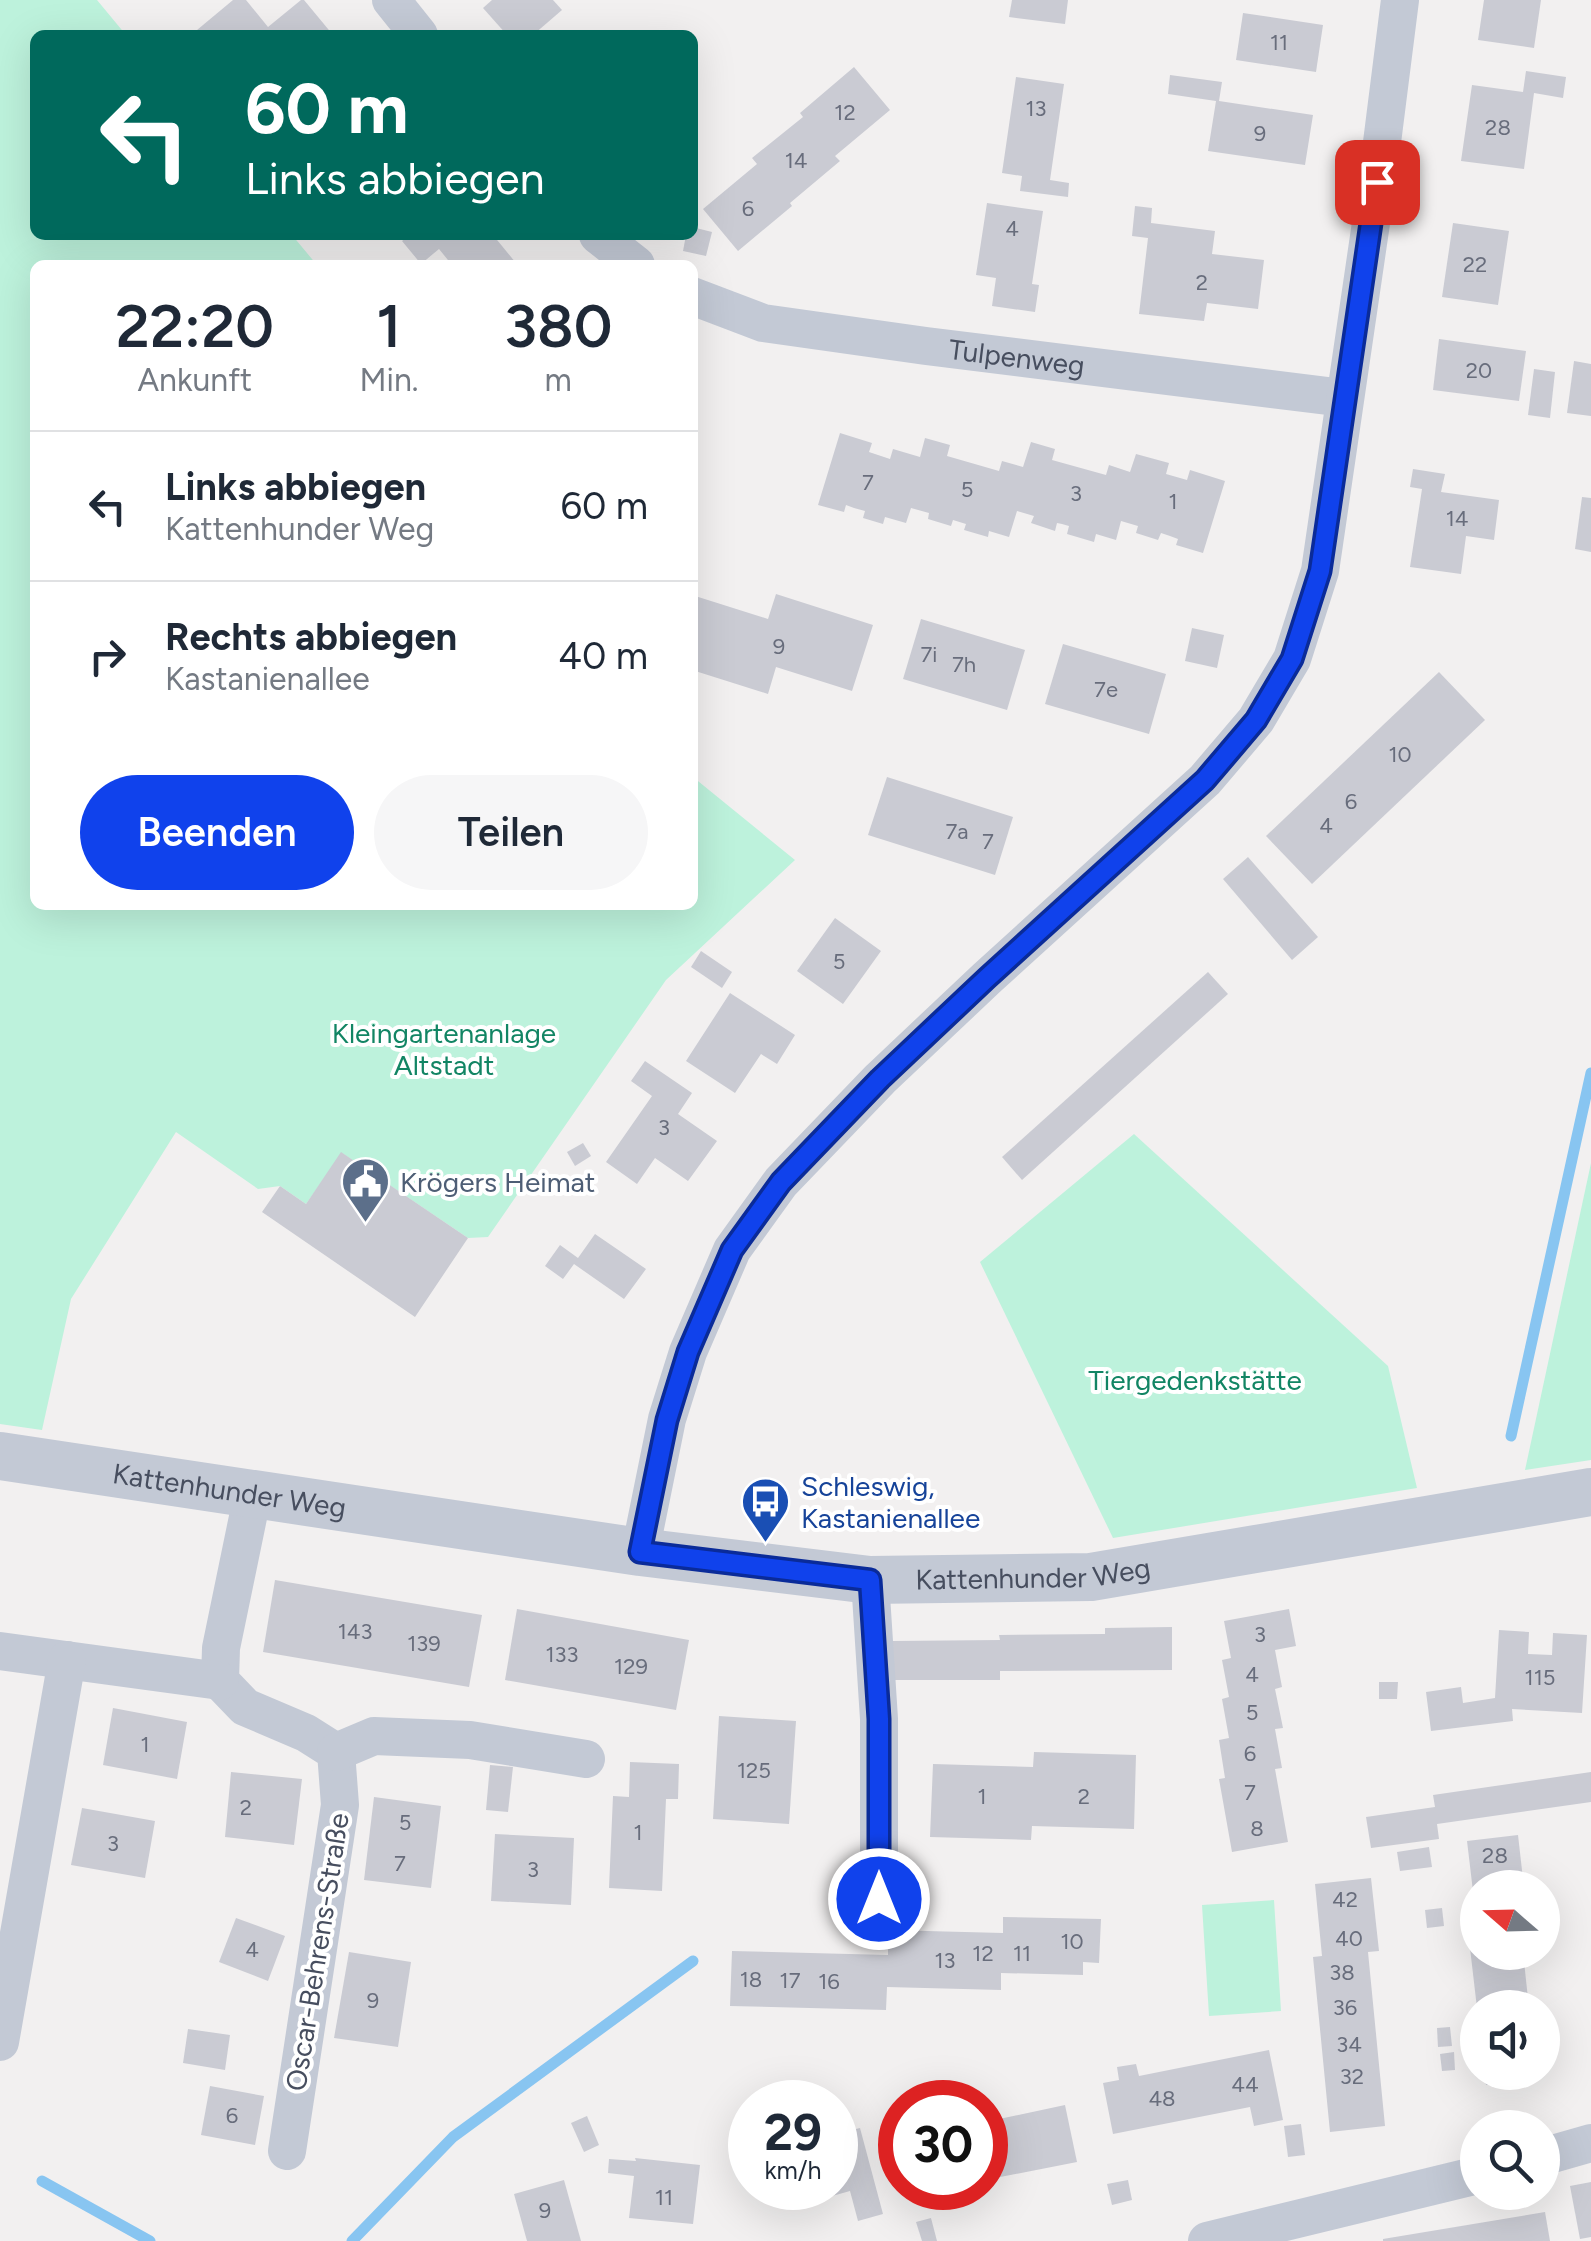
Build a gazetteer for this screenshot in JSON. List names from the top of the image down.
{
  "streets": {
    "street": ["Tulpenweg", "Kattenhunder Weg", "Oscar-Behrens-Straße"]
  },
  "parks": ["Kleingartenanlage Altstadt", "Tiergedenkstätte"],
  "places": {
    "public building": ["Krögers Heimat"],
    "bus stop": ["Schleswig, Kastanienallee"]
  },
  "house_numbers": [
    "11",
    "13",
    "12",
    "28",
    "9",
    "14",
    "6",
    "4",
    "22",
    "2",
    "20",
    "7",
    "5",
    "3",
    "1",
    "14",
    "9",
    "7i",
    "7h",
    "7e",
    "10",
    "6",
    "4",
    "7a",
    "7",
    "5",
    "3",
    "143",
    "3",
    "139",
    "133",
    "129",
    "4",
    "115",
    "5",
    "1",
    "6",
    "125",
    "7",
    "1",
    "2",
    "2",
    "5",
    "8",
    "1",
    "3",
    "28",
    "7",
    "3",
    "42",
    "40",
    "10",
    "4",
    "12",
    "11",
    "13",
    "38",
    "18",
    "17",
    "16",
    "9",
    "36",
    "34",
    "32",
    "44",
    "48",
    "6",
    "11",
    "9"
  ],
  "north": "left",
  "page": {
    "turn": ["60 m", "Links abbiegen"],
    "eta": [
      "22:20",
      "Ankunft",
      "1",
      "Min.",
      "380",
      "m"
    ],
    "list": [
      {
        "name": "Links abbiegen",
        "note": "Kattenhunder Weg",
        "value": "60 m"
      },
      {
        "name": "Rechts abbiegen",
        "note": "Kastanienallee",
        "value": "40 m"
      }
    ],
    "buttons": ["Beenden", "Teilen"],
    "speed": "29 km/h",
    "limit": "30"
  }
}
